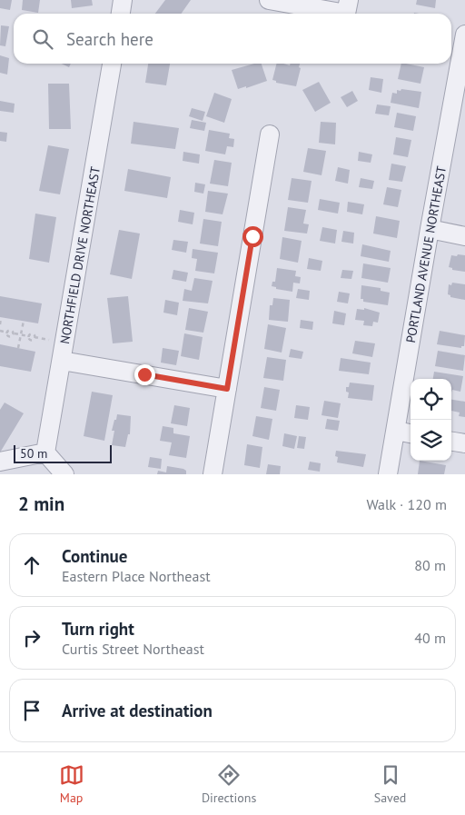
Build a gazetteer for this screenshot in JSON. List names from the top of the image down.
{
  "streets": {
    "street": ["PORTLAND AVENUE NORTHEAST", "NORTHFIELD DRIVE NORTHEAST"]
  },
  "scale_bar": "50 m",
  "page": {
    "search": "Search here",
    "scale": "50 m",
    "heading": ["2 min", "Walk · 120 m"],
    "list": [
      ["Continue", "Eastern Place Northeast", "80 m"],
      ["Turn right", "Curtis Street Northeast", "40 m"],
      "Arrive at destination"
    ],
    "nav": ["Map", "Directions", "Saved"]
  }
}
